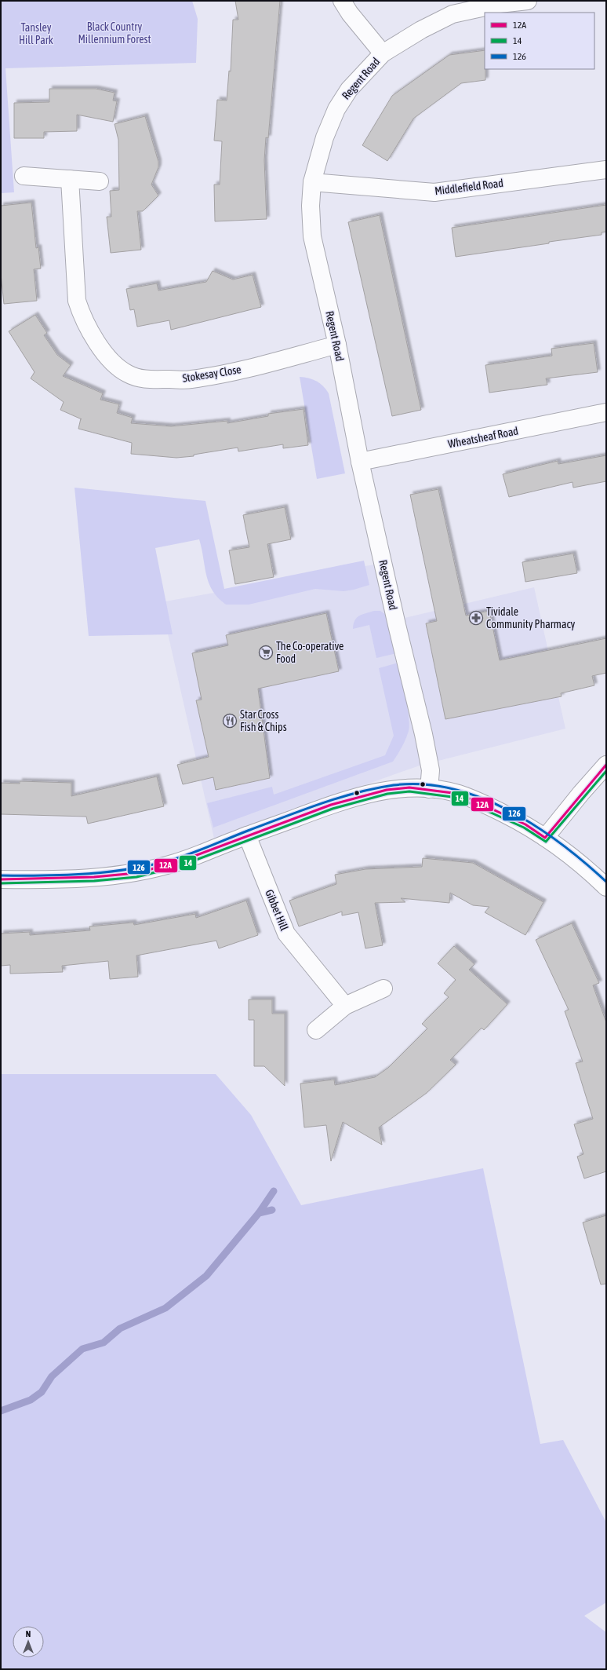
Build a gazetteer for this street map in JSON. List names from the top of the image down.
{
  "streets": {
    "street": [
      "Regent Road",
      "Middlefield Road",
      "Stokesay Close",
      "Wheatsheaf Road",
      "Gibbet Hill"
    ]
  },
  "crossings": [
    ["Regent Road", "Middlefield Road"],
    ["Regent Road", "Stokesay Close"],
    ["Regent Road", "Wheatsheaf Road"]
  ],
  "parks": ["Black Country Millennium Forest", "Tansley Hill Park"],
  "places": {
    "pharmacy": ["Tividale Community Pharmacy"],
    "supermarket": ["The Co-operative Food"],
    "restaurant": ["Star Cross Fish & Chips"]
  },
  "lines": ["transit line 12A", "transit line 14", "transit line 126"],
  "legend": ["12A", "14", "126"],
  "north": "top"
}
